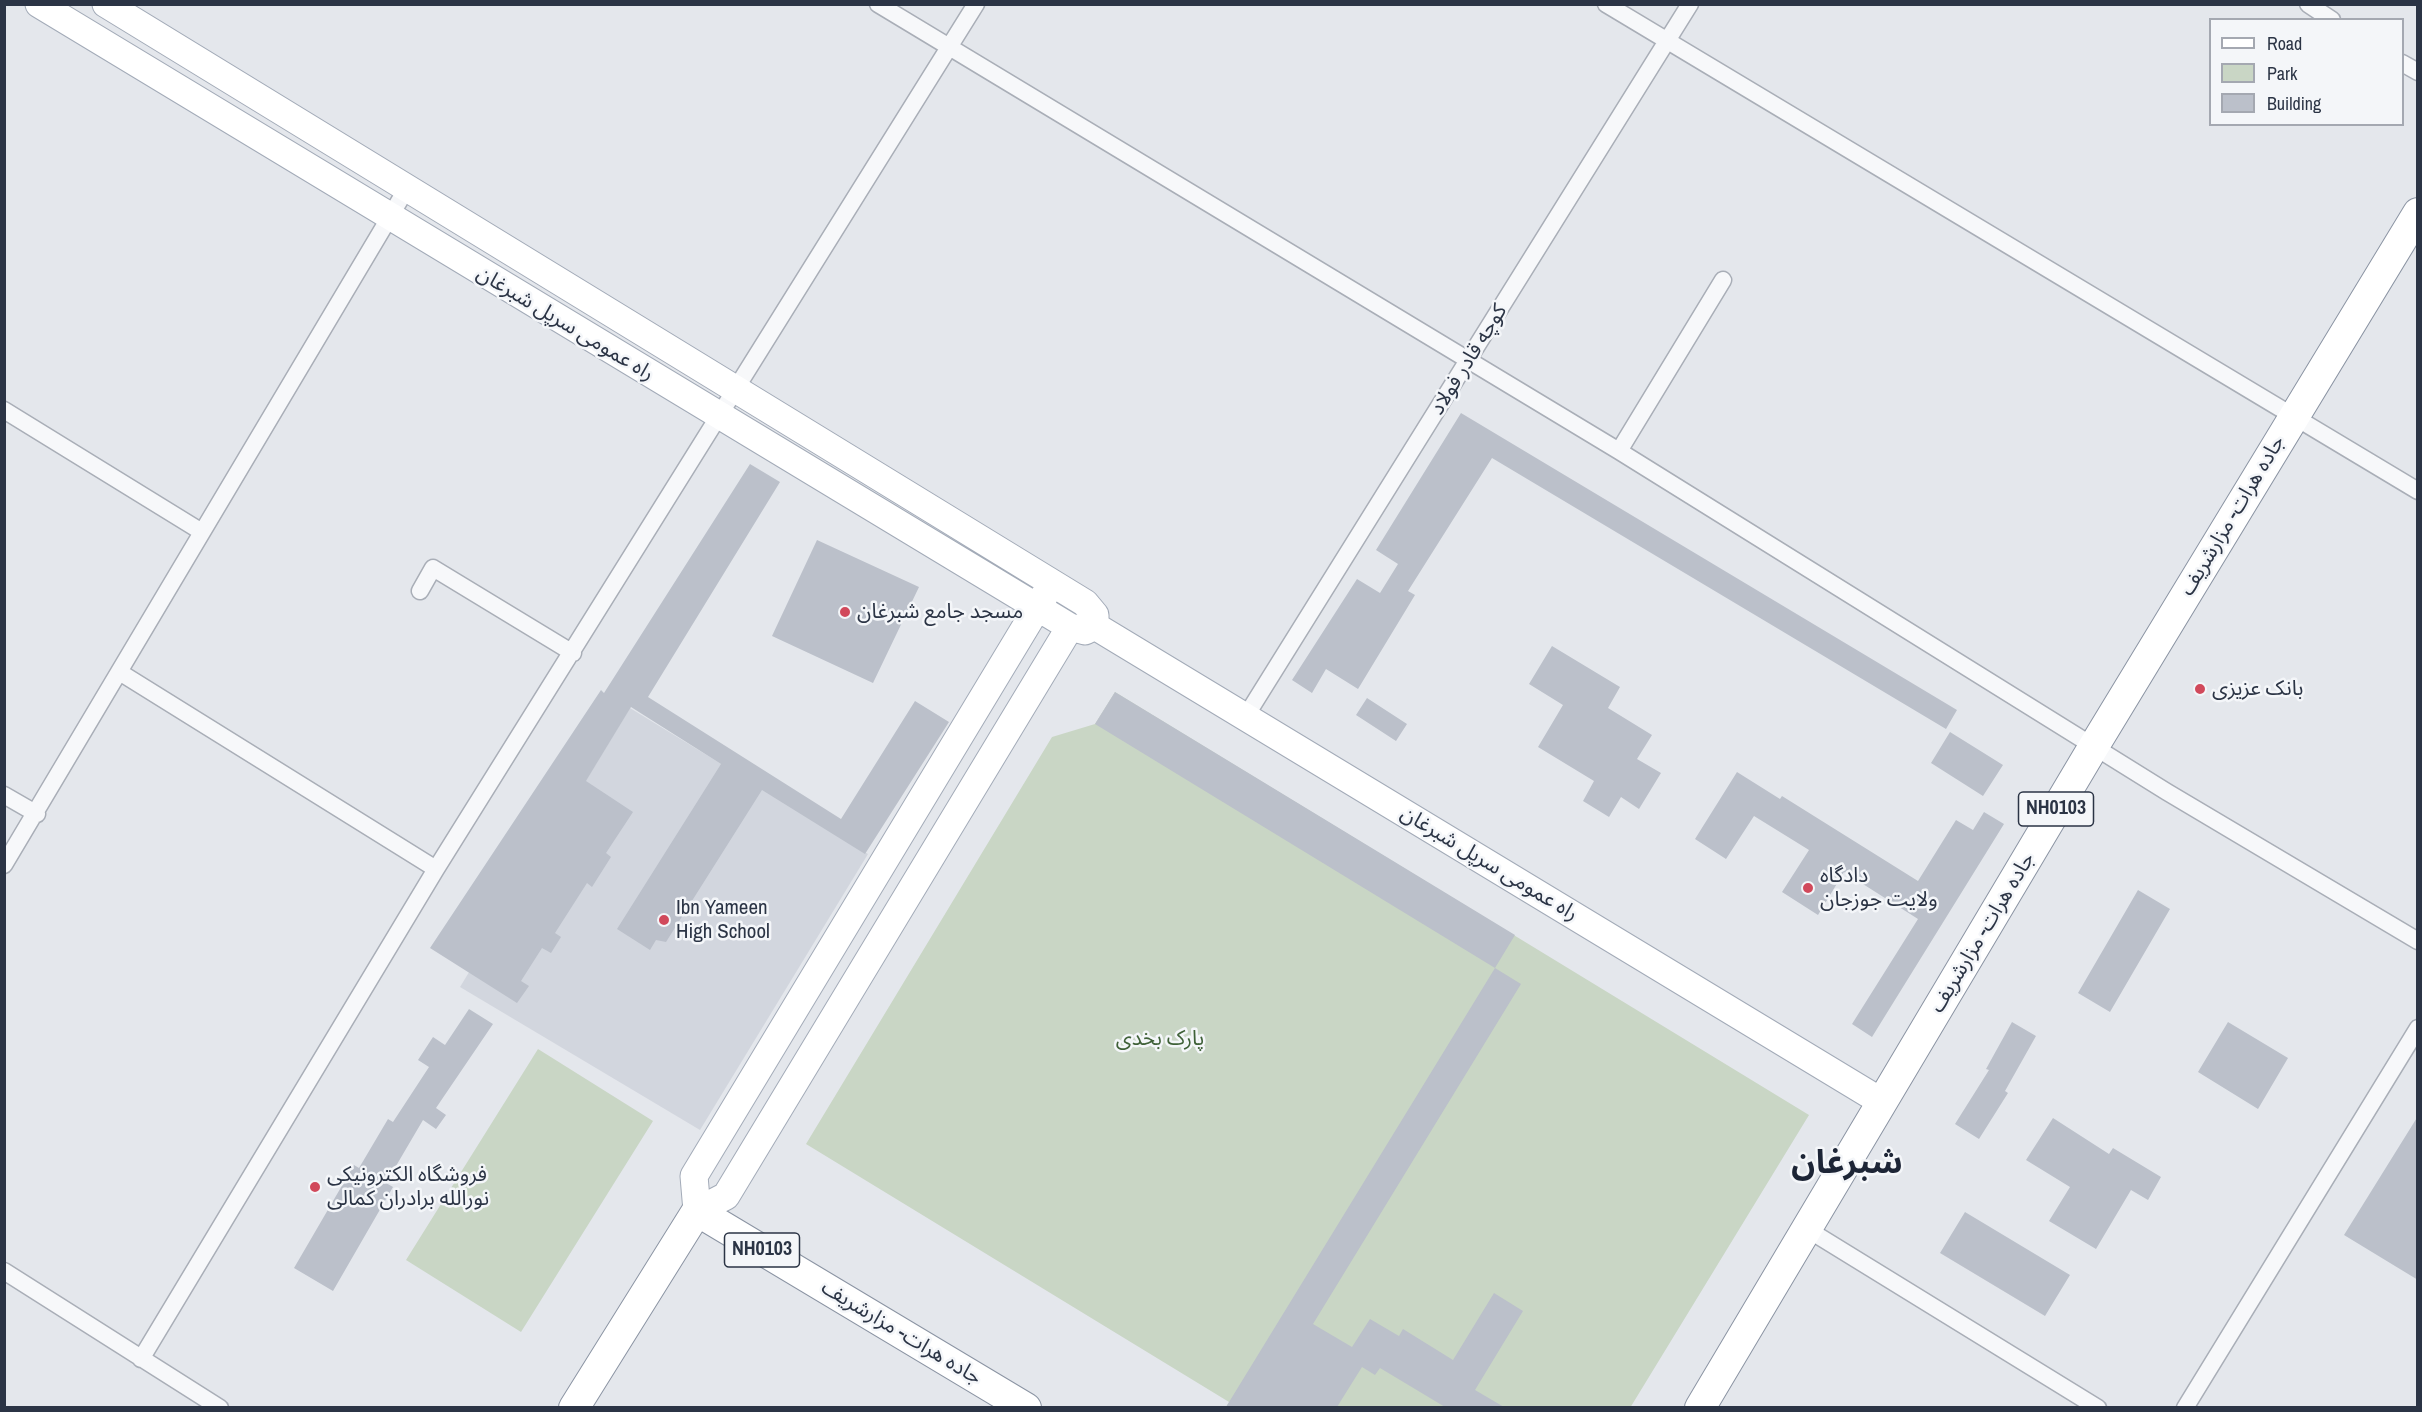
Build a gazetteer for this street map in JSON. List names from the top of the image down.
{
  "streets": {
    "highway": ["جاده هرات- مزارشریف", "NH0103"],
    "main road": ["راه عمومی سرپل شبرغان"],
    "street": ["کوچه قادر فولاد"]
  },
  "crossings": [
    ["راه عمومی سرپل شبرغان", "کوچه قادر فولاد"],
    ["راه عمومی سرپل شبرغان", "جاده هرات- مزارشریف"]
  ],
  "districts": ["شبرغان"],
  "parks": ["پارک بخدی"],
  "places": [
    "مسجد جامع شبرغان",
    "بانک عزیزی",
    "دادگاه ولایت جوزجان",
    "Ibn Yameen High School",
    "فروشگاه الکترونیکی نورالله برادران کمالی"
  ],
  "legend": ["Road", "Park", "Building"]
}
